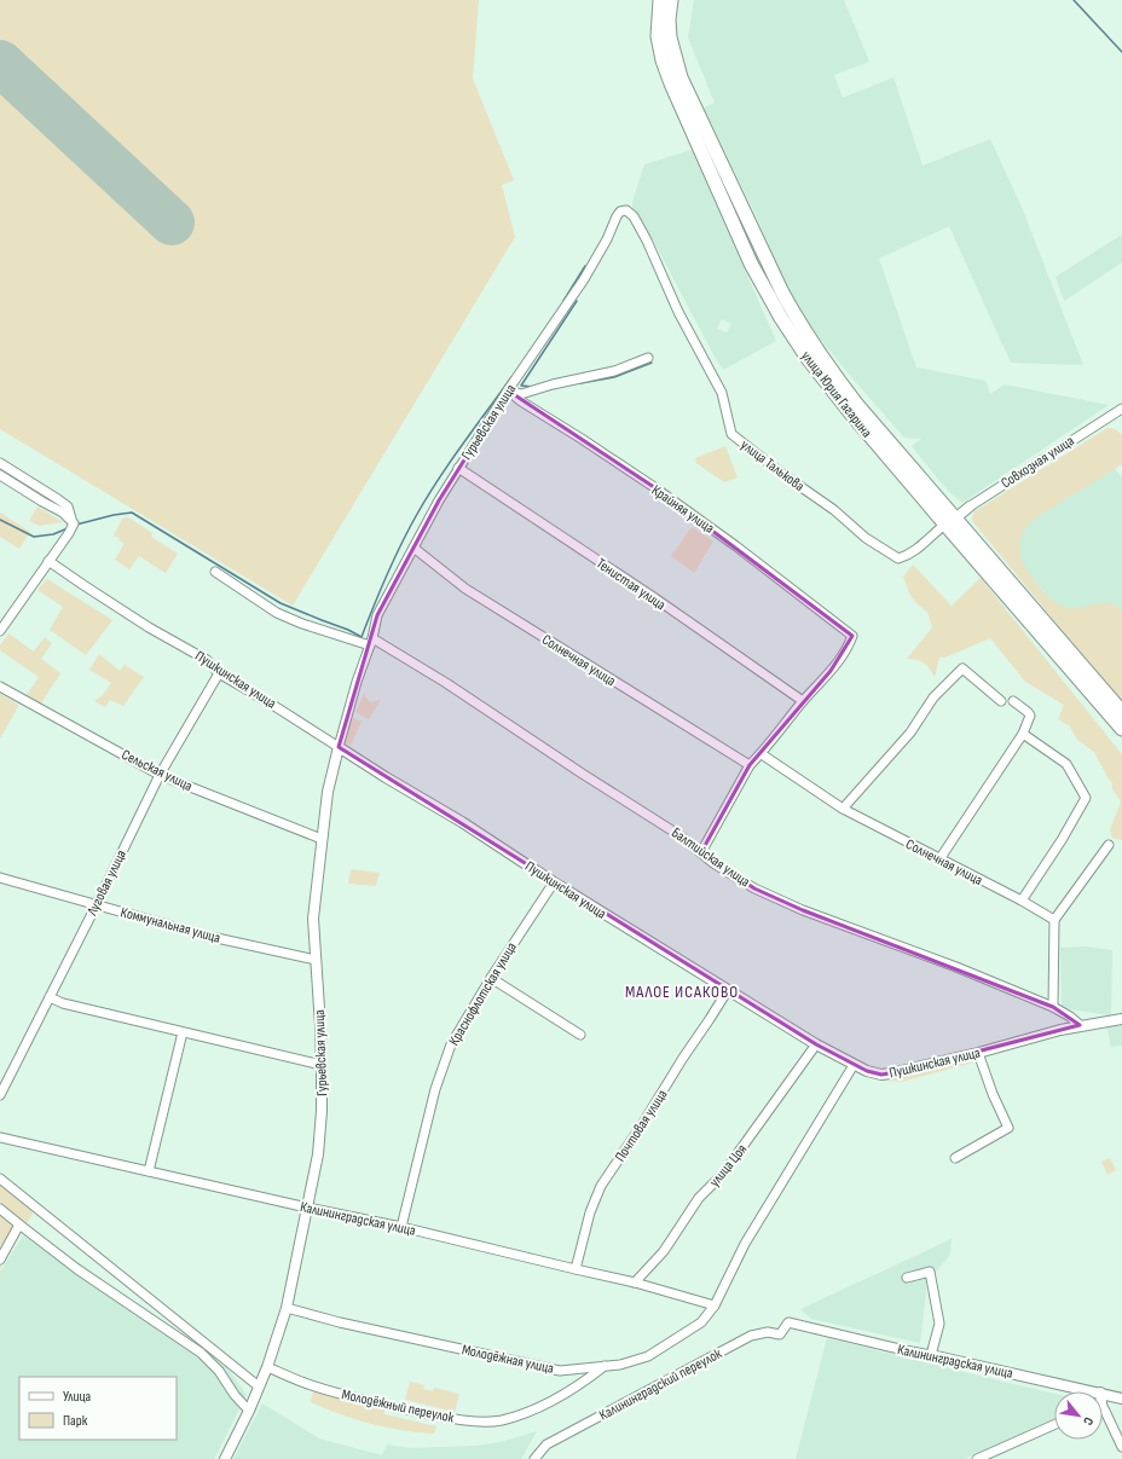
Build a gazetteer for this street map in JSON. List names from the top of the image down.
{
  "streets": {
    "main road": ["улица Юрия Гагарина"],
    "street": [
      "Гурьевская улица",
      "Совхозная улица",
      "улица Талькова",
      "Крайняя улица",
      "Тенистая улица",
      "Солнечная улица",
      "Пушкинская улица",
      "Сельская улица",
      "Балтийская улица",
      "Луговая улица",
      "Коммунальная улица",
      "Краснофлотская улица",
      "Почтовая улица",
      "улица Цоя",
      "Калининградская улица",
      "Молодёжная улица",
      "Калининградский переулок",
      "Молодёжный переулок"
    ]
  },
  "crossings": [
    ["улица Юрия Гагарина", "Совхозная улица"],
    ["улица Юрия Гагарина", "улица Талькова"],
    ["Гурьевская улица", "улица Талькова"],
    ["Гурьевская улица", "Крайняя улица"],
    ["Гурьевская улица", "Тенистая улица"],
    ["Гурьевская улица", "Солнечная улица"],
    ["Гурьевская улица", "Пушкинская улица"],
    ["Гурьевская улица", "Сельская улица"],
    ["Гурьевская улица", "Балтийская улица"],
    ["Гурьевская улица", "Коммунальная улица"],
    ["Гурьевская улица", "Калининградская улица"],
    ["Гурьевская улица", "Молодёжная улица"],
    ["Гурьевская улица", "Молодёжный переулок"],
    ["Совхозная улица", "улица Талькова"],
    ["Крайняя улица", "Тенистая улица"],
    ["Пушкинская улица", "Балтийская улица"],
    ["Пушкинская улица", "Луговая улица"],
    ["Пушкинская улица", "Краснофлотская улица"],
    ["Пушкинская улица", "Почтовая улица"],
    ["Пушкинская улица", "улица Цоя"],
    ["Пушкинская улица", "Молодёжная улица"],
    ["Сельская улица", "Луговая улица"],
    ["Луговая улица", "Коммунальная улица"],
    ["Краснофлотская улица", "Калининградская улица"],
    ["Почтовая улица", "Калининградская улица"],
    ["улица Цоя", "Калининградская улица"],
    ["Калининградская улица", "Молодёжная улица"],
    ["Калининградская улица", "Калининградский переулок"],
    ["Молодёжная улица", "Молодёжный переулок"]
  ],
  "districts": ["МАЛОЕ ИСАКОВО"],
  "legend": ["Улица", "Парк"],
  "north": "bottom right"
}
